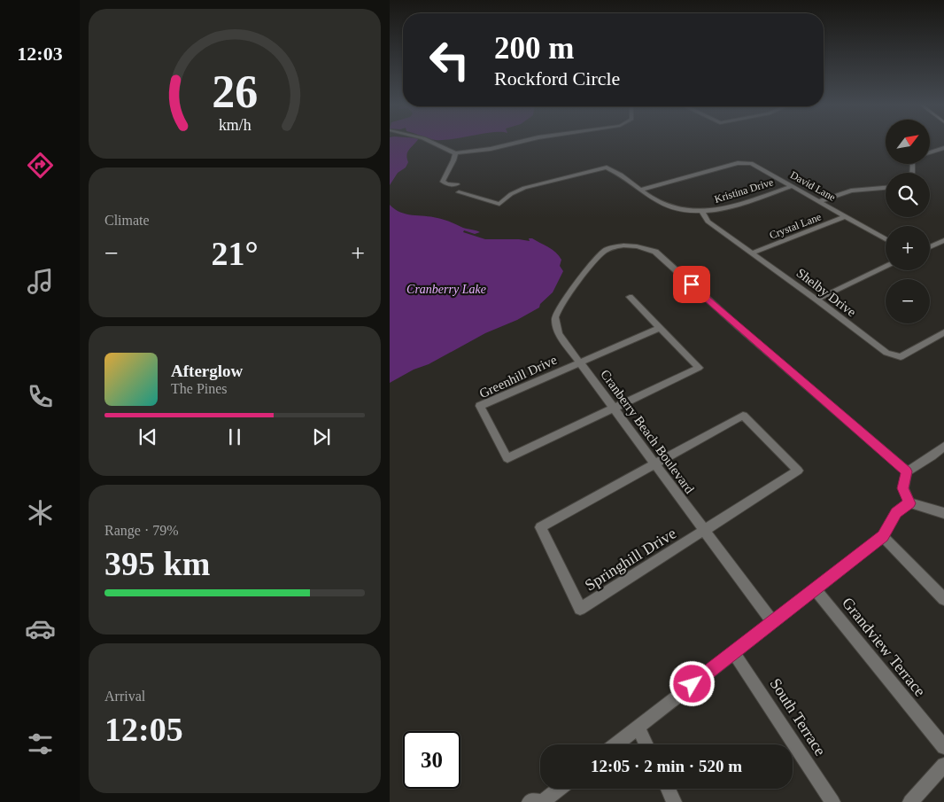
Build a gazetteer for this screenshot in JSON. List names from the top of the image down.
{
  "streets": {
    "street": [
      "David Lane",
      "Kristina Drive",
      "Crystal Lane",
      "Shelby Drive",
      "Greenhill Drive",
      "Cranberry Beach Boulevard",
      "Springhill Drive",
      "Grandview Terrace",
      "South Terrace"
    ]
  },
  "crossings": [
    ["David Lane", "Kristina Drive"],
    ["David Lane", "Crystal Lane"],
    ["Kristina Drive", "Shelby Drive"],
    ["Crystal Lane", "Shelby Drive"],
    ["Greenhill Drive", "Cranberry Beach Boulevard"],
    ["Cranberry Beach Boulevard", "Springhill Drive"]
  ],
  "water": ["Cranberry Lake"],
  "north": "top right",
  "page": {
    "tabs": "12:03",
    "turn": ["200 m", "Rockford Circle"],
    "map_buttons": ["+", "−"],
    "tile": [
      "Climate",
      ["Range · 79%", "395 km"],
      ["Arrival", "12:05"]
    ],
    "heat": ["−", "21°", "+"],
    "song": ["Afterglow", "The Pines"],
    "limit": "30",
    "trip": "12:05 · 2 min · 520 m",
    "gauge": ["26", "km/h"]
  }
}
